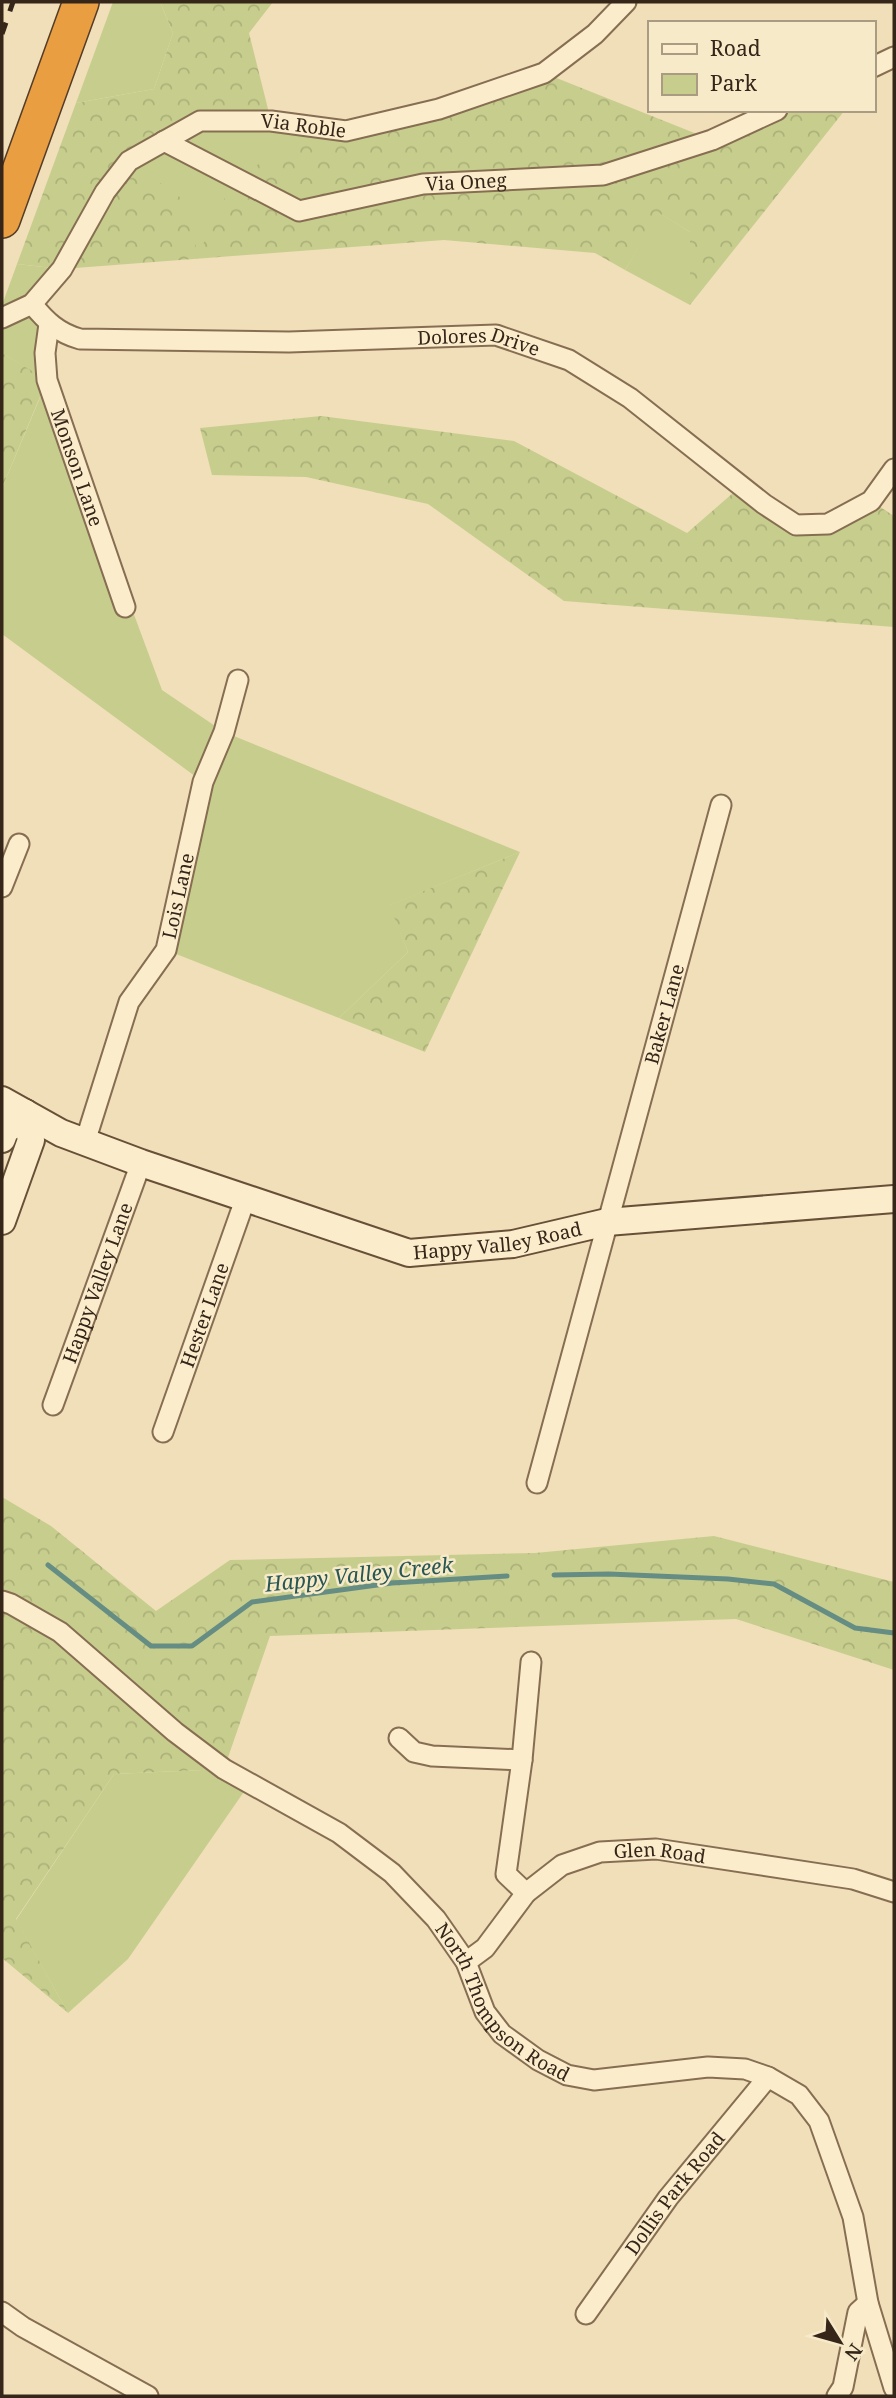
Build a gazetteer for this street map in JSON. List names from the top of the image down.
{
  "streets": {
    "street": [
      "Via Roble",
      "Via Oneg",
      "Dolores Drive",
      "Monson Lane",
      "Lois Lane",
      "Baker Lane",
      "Happy Valley Road",
      "Happy Valley Lane",
      "Hester Lane",
      "Glen Road",
      "North Thompson Road",
      "Dollis Park Road"
    ]
  },
  "crossings": [
    ["Via Roble", "Via Oneg"],
    ["Via Roble", "Dolores Drive"],
    ["Dolores Drive", "Monson Lane"],
    ["Lois Lane", "Happy Valley Road"],
    ["Baker Lane", "Happy Valley Road"],
    ["Happy Valley Road", "Happy Valley Lane"],
    ["Happy Valley Road", "Hester Lane"],
    ["Glen Road", "North Thompson Road"],
    ["North Thompson Road", "Dollis Park Road"]
  ],
  "water": ["Happy Valley Creek"],
  "legend": ["Road", "Park"],
  "north": "bottom right"
}
